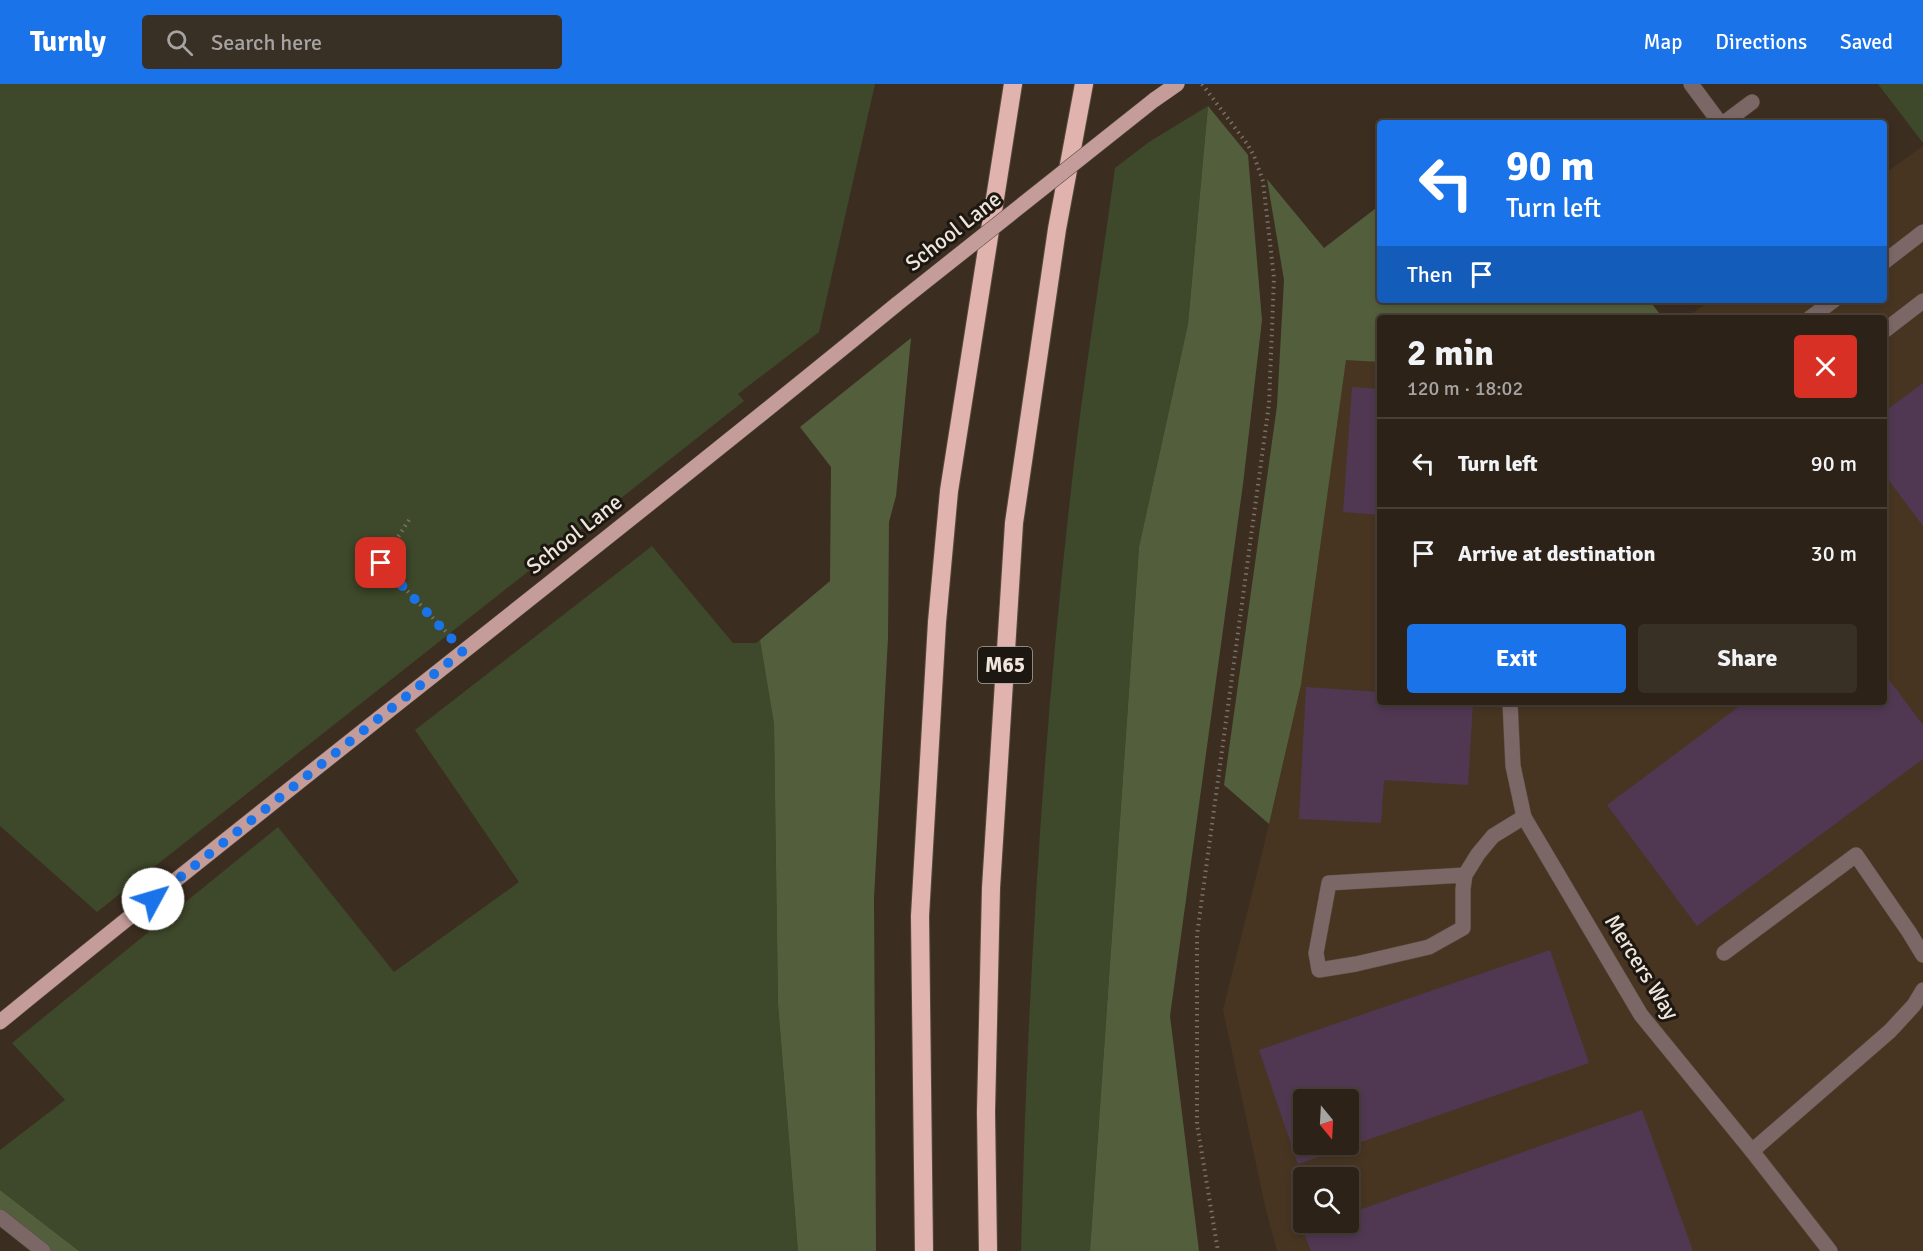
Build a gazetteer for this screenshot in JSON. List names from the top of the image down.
{
  "streets": {
    "highway": ["M65"],
    "main road": ["School Lane"],
    "street": ["Mercers Way"]
  },
  "north": "bottom",
  "page": {
    "header": "Turnly",
    "search": "Search here",
    "nav": ["Map", "Directions", "Saved"],
    "turn": ["90 m", "Turn left"],
    "then": "Then",
    "heading": ["2 min", "120 m · 18:02"],
    "list": [
      {
        "name": "Turn left",
        "value": "90 m"
      },
      {
        "name": "Arrive at destination",
        "value": "30 m"
      }
    ],
    "buttons": ["Exit", "Share"]
  }
}
